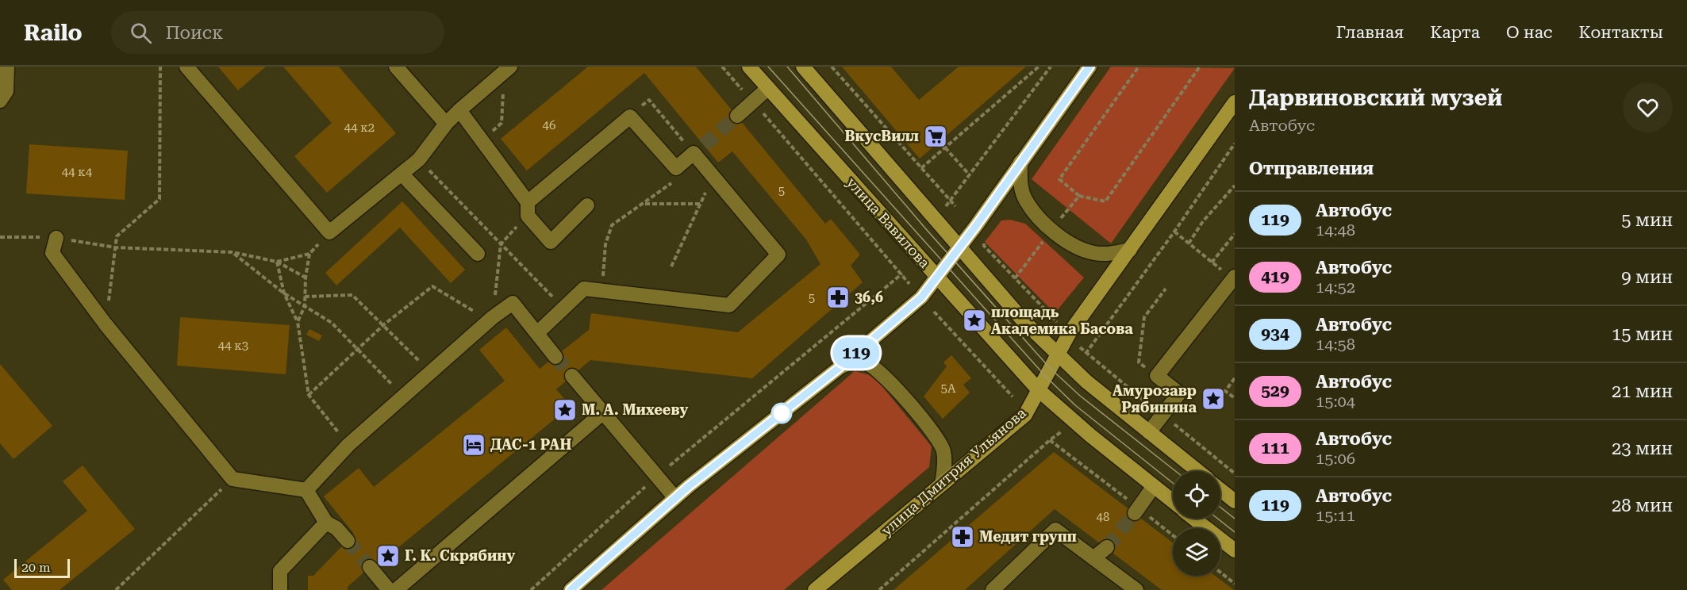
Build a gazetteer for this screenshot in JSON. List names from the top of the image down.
{
  "streets": {
    "main road": ["улица Вавилова", "улица Дмитрия Ульянова"]
  },
  "crossings": [
    ["улица Вавилова", "улица Дмитрия Ульянова"]
  ],
  "places": {
    "supermarket": ["ВкусВилл"],
    "pharmacy": ["36,6", "Медит групп"],
    "place": [
      "площадь Академика Басова",
      "Амурозавр Рябинина",
      "М. А. Михееву",
      "Г. К. Скрябину"
    ],
    "hotel": ["ДАС-1 РАН"]
  },
  "lines": ["bus line 119"],
  "house_numbers": [
    "46",
    "44 к2",
    "44 к4",
    "5",
    "5",
    "44 к3",
    "5А",
    "48"
  ],
  "scale_bar": "20 m",
  "page": {
    "header": "Railo",
    "search": "Поиск",
    "nav": [
      "Главная",
      "Карта",
      "О нас",
      "Контакты"
    ],
    "on_map": "119",
    "heading": [
      ["Дарвиновский музей", "Автобус"],
      "Отправления"
    ],
    "list": [
      {
        "mark": "119",
        "name": "Автобус",
        "note": "14:48",
        "value": "5 мин"
      },
      {
        "mark": "419",
        "name": "Автобус",
        "note": "14:52",
        "value": "9 мин"
      },
      {
        "mark": "934",
        "name": "Автобус",
        "note": "14:58",
        "value": "15 мин"
      },
      {
        "mark": "529",
        "name": "Автобус",
        "note": "15:04",
        "value": "21 мин"
      },
      {
        "mark": "111",
        "name": "Автобус",
        "note": "15:06",
        "value": "23 мин"
      },
      {
        "mark": "119",
        "name": "Автобус",
        "note": "15:11",
        "value": "28 мин"
      }
    ],
    "scale": "20 m"
  }
}
